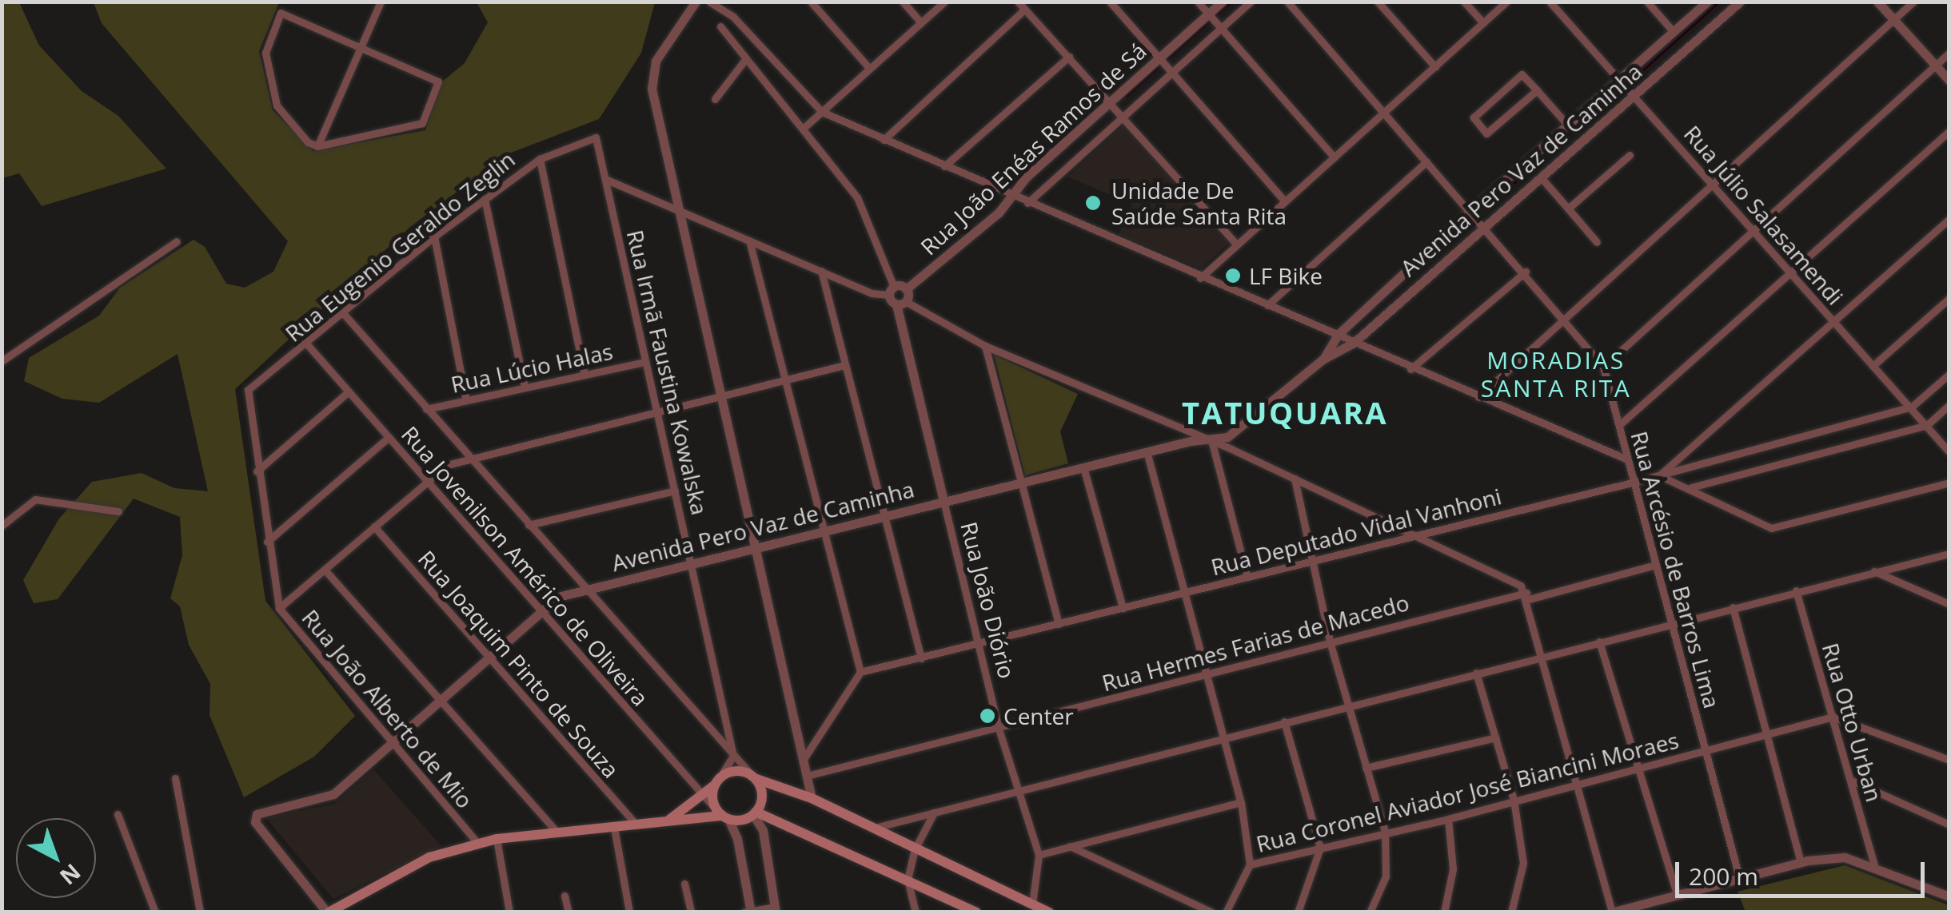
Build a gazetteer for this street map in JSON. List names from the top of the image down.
{
  "streets": {
    "main road": ["Rua Jovenilson Américo de Oliveira"],
    "street": [
      "Rua João Enéas Ramos de Sá",
      "Avenida Pero Vaz de Caminha",
      "Rua Júlio Salasamendi",
      "Rua Eugenio Geraldo Zeglin",
      "Rua Lúcio Halas",
      "Rua Irmã Faustina Kowalska",
      "Rua Deputado Vidal Vanhoni",
      "Rua Arcésio de Barros Lima",
      "Rua João Diório",
      "Rua Hermes Farias de Macedo",
      "Rua Joaquim Pinto de Souza",
      "Rua João Alberto de Mio",
      "Rua Otto Urban",
      "Rua Coronel Aviador José Biancini Moraes"
    ]
  },
  "crossings": [
    ["Avenida Pero Vaz de Caminha", "Rua Júlio Salasamendi"],
    ["Avenida Pero Vaz de Caminha", "Rua Irmã Faustina Kowalska"],
    ["Avenida Pero Vaz de Caminha", "Rua Jovenilson Américo de Oliveira"],
    ["Avenida Pero Vaz de Caminha", "Rua Arcésio de Barros Lima"],
    ["Avenida Pero Vaz de Caminha", "Rua João Diório"],
    ["Avenida Pero Vaz de Caminha", "Rua Joaquim Pinto de Souza"],
    ["Avenida Pero Vaz de Caminha", "Rua João Alberto de Mio"],
    ["Rua Júlio Salasamendi", "Rua Deputado Vidal Vanhoni"],
    ["Rua Eugenio Geraldo Zeglin", "Rua Irmã Faustina Kowalska"],
    ["Rua Eugenio Geraldo Zeglin", "Rua Jovenilson Américo de Oliveira"],
    ["Rua Eugenio Geraldo Zeglin", "Rua João Alberto de Mio"],
    ["Rua Lúcio Halas", "Rua Irmã Faustina Kowalska"],
    ["Rua Lúcio Halas", "Rua Jovenilson Américo de Oliveira"],
    ["Rua Irmã Faustina Kowalska", "Rua Jovenilson Américo de Oliveira"],
    ["Rua Deputado Vidal Vanhoni", "Rua Arcésio de Barros Lima"],
    ["Rua Deputado Vidal Vanhoni", "Rua João Diório"],
    ["Rua Jovenilson Américo de Oliveira", "Rua João Diório"],
    ["Rua Arcésio de Barros Lima", "Rua Hermes Farias de Macedo"],
    ["Rua Arcésio de Barros Lima", "Rua Coronel Aviador José Biancini Moraes"],
    ["Rua João Diório", "Rua Hermes Farias de Macedo"],
    ["Rua Otto Urban", "Rua Coronel Aviador José Biancini Moraes"]
  ],
  "districts": ["MORADIAS SANTA RITA", "TATUQUARA"],
  "places": ["Unidade De Saúde Santa Rita", "LF Bike", "Center"],
  "scale_bar": "200 m",
  "north": "bottom right"
}
